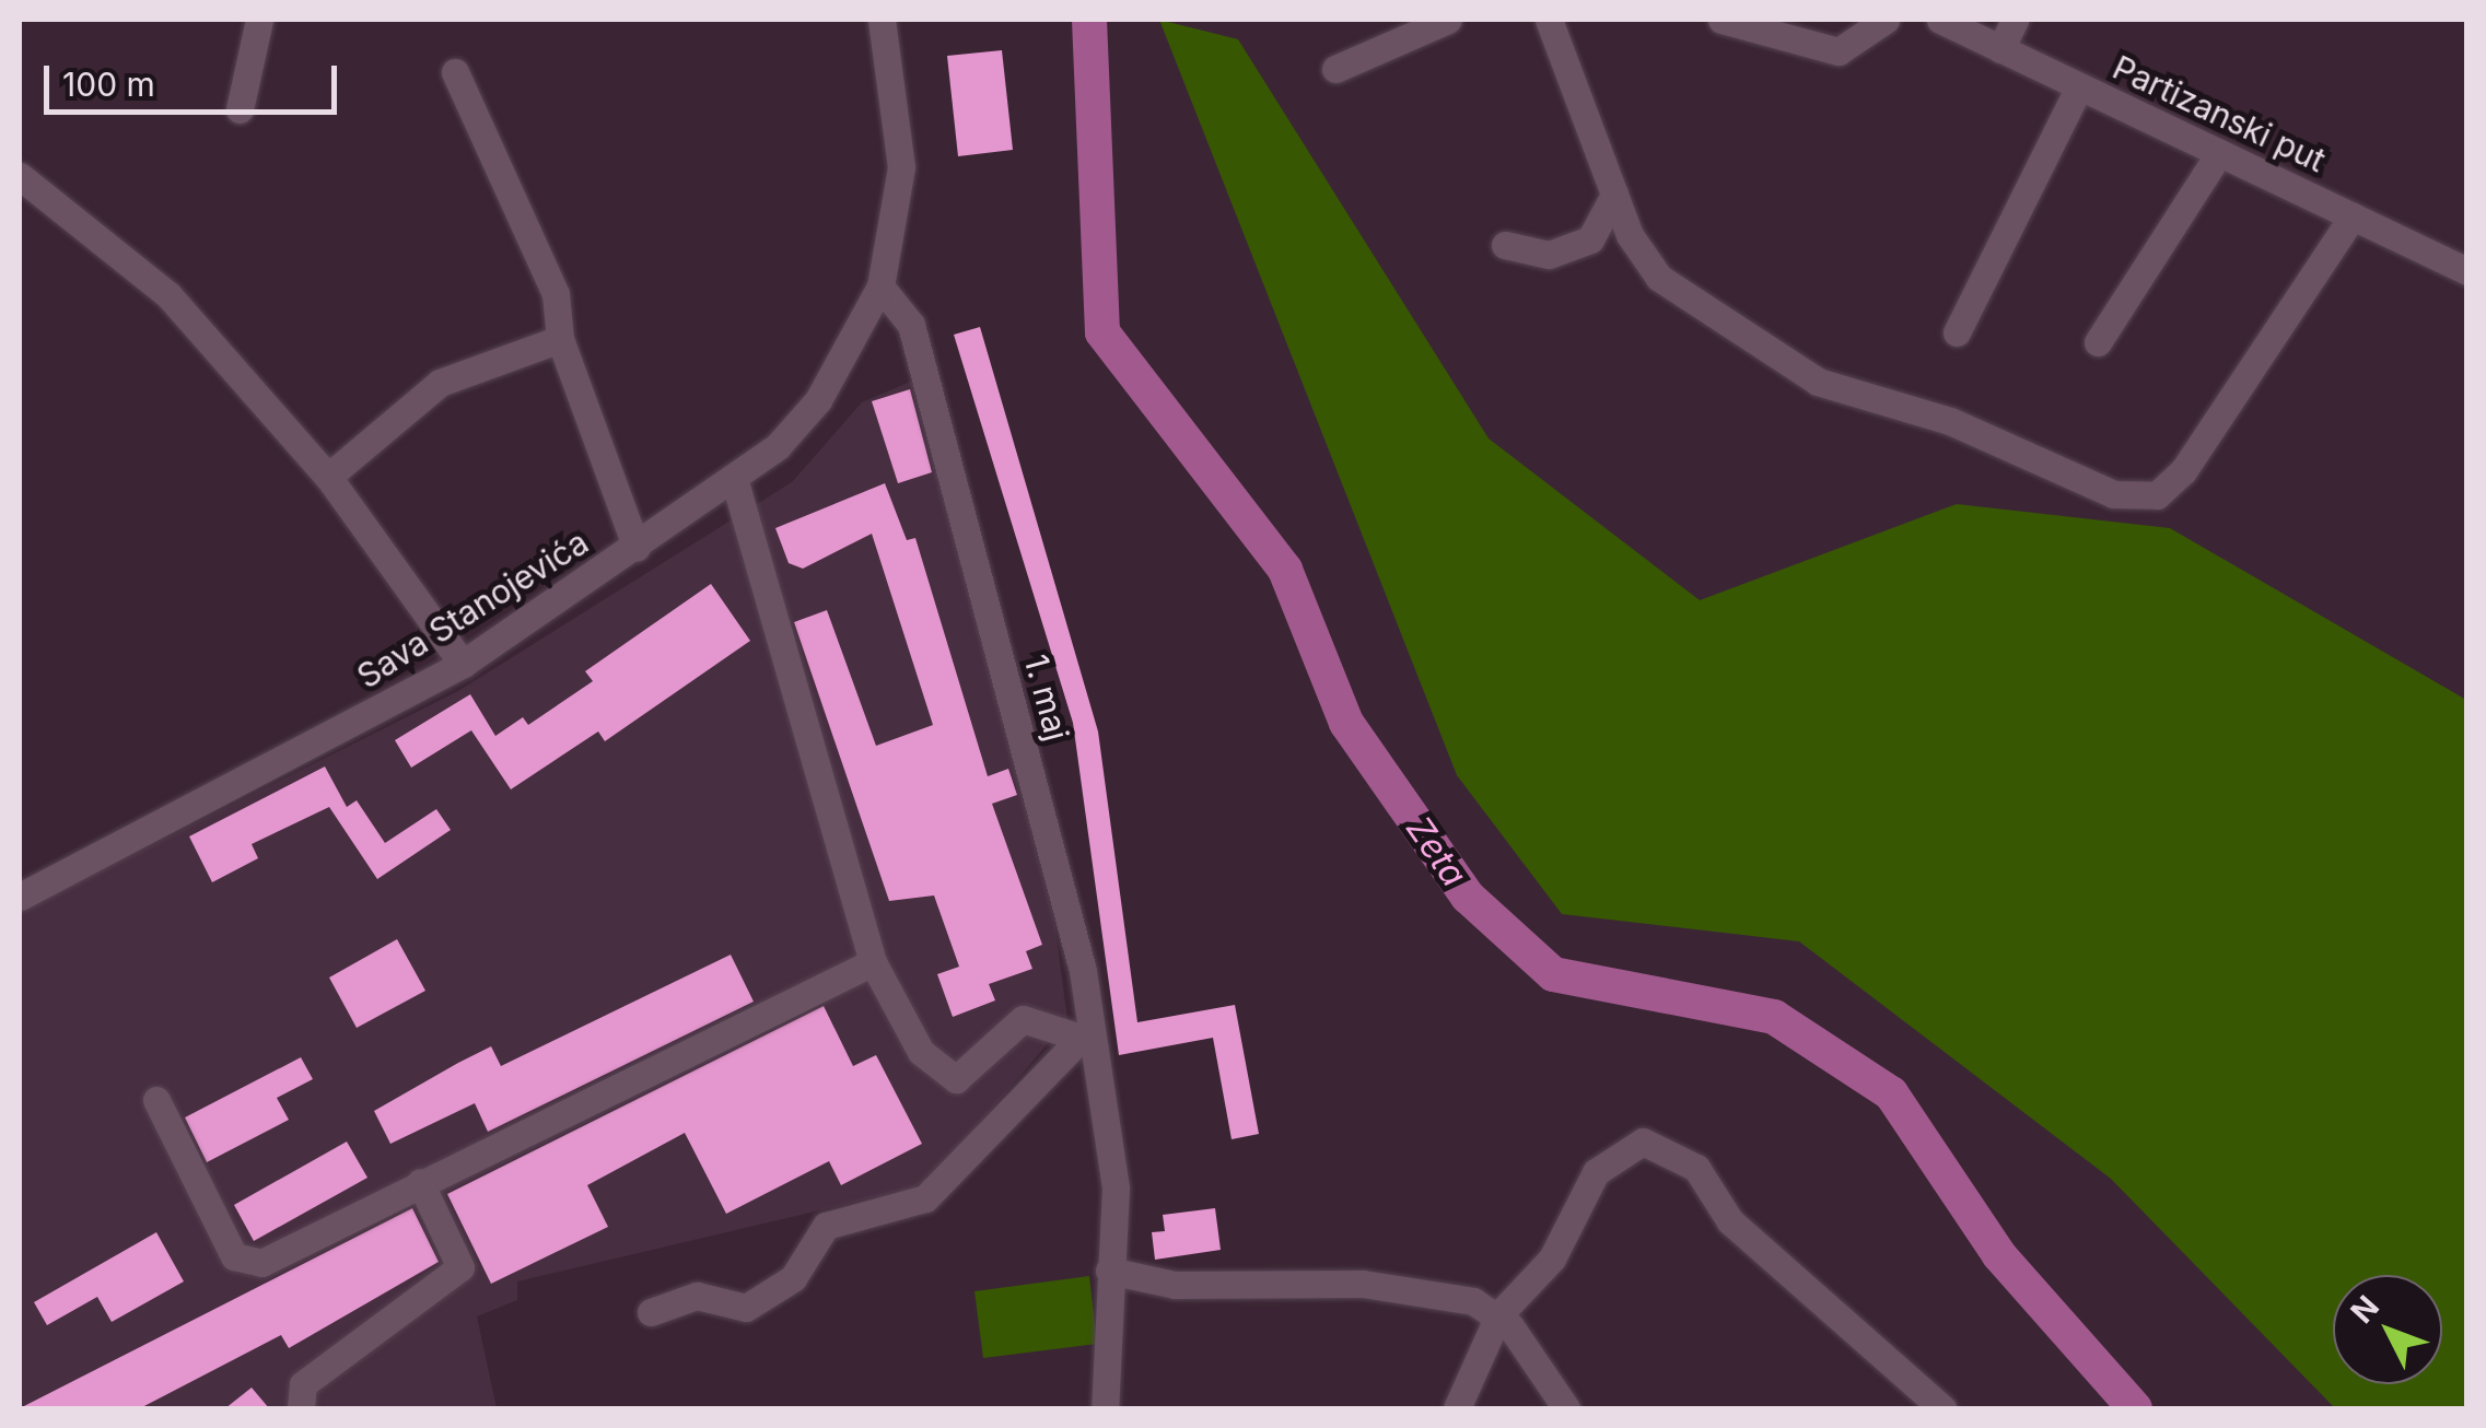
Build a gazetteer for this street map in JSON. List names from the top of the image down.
{
  "streets": {
    "street": ["Partizanski put", "Sava Stanojevića", "1. maj"]
  },
  "crossings": [
    ["Sava Stanojevića", "1. maj"]
  ],
  "water": ["Zeta"],
  "scale_bar": "100 m",
  "north": "top left"
}
